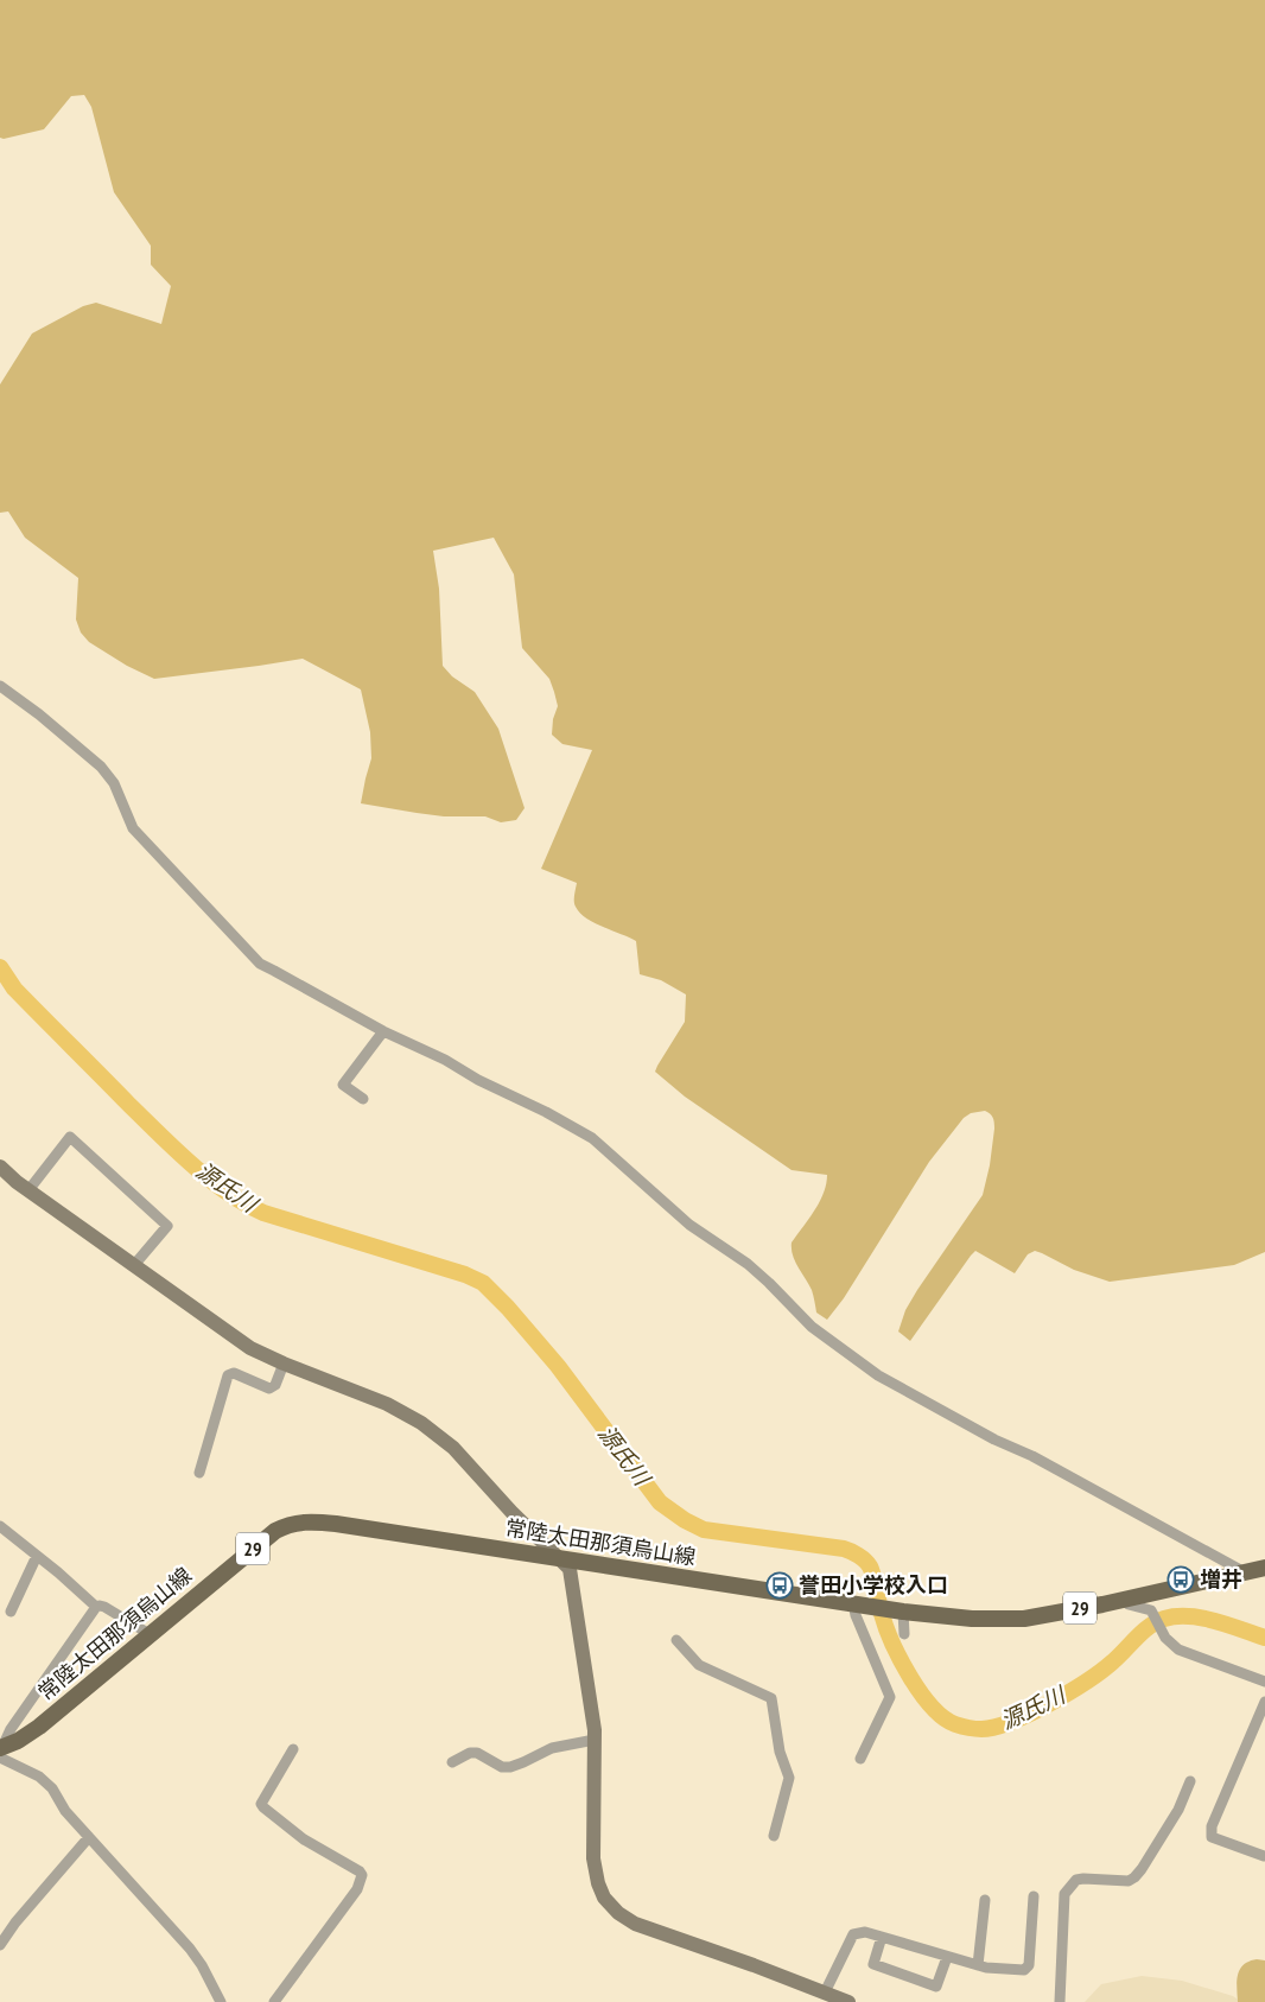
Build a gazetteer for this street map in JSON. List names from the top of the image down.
{
  "streets": {
    "main road": ["常陸太田那須烏山線", "29"]
  },
  "water": ["源氏川"],
  "places": {
    "bus stop": ["増井", "誉田小学校入口"]
  }
}
